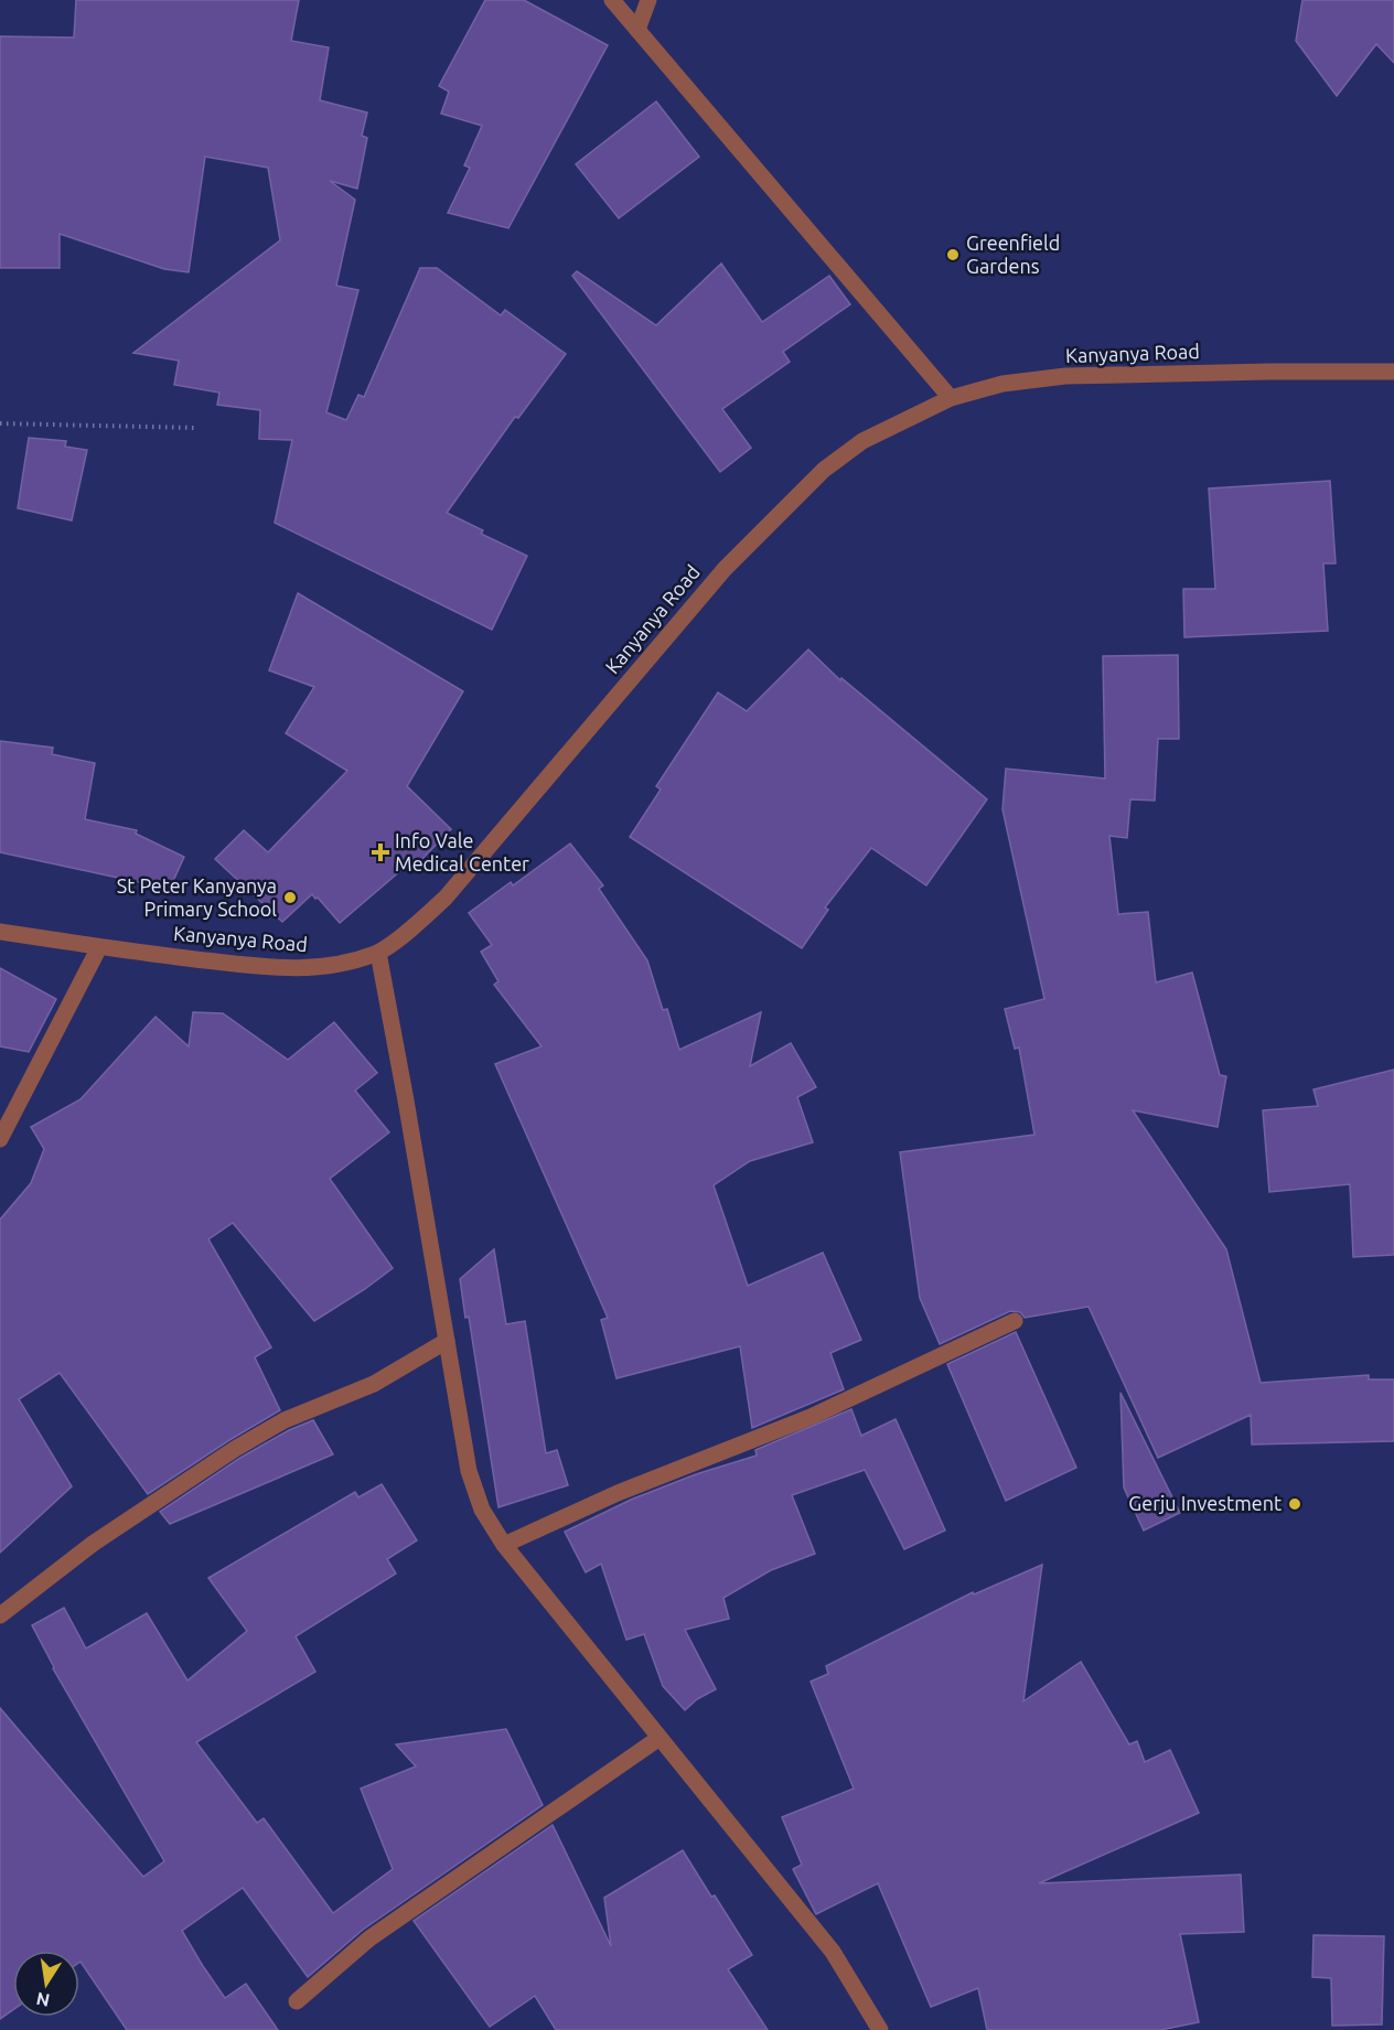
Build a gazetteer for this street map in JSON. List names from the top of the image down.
{
  "streets": {
    "street": ["Kanyanya Road"]
  },
  "places": {
    "other": ["Greenfield Gardens", "St Peter Kanyanya Primary School", "Gerju Investment"],
    "health": ["Info Vale Medical Center"]
  },
  "north": "bottom"
}
